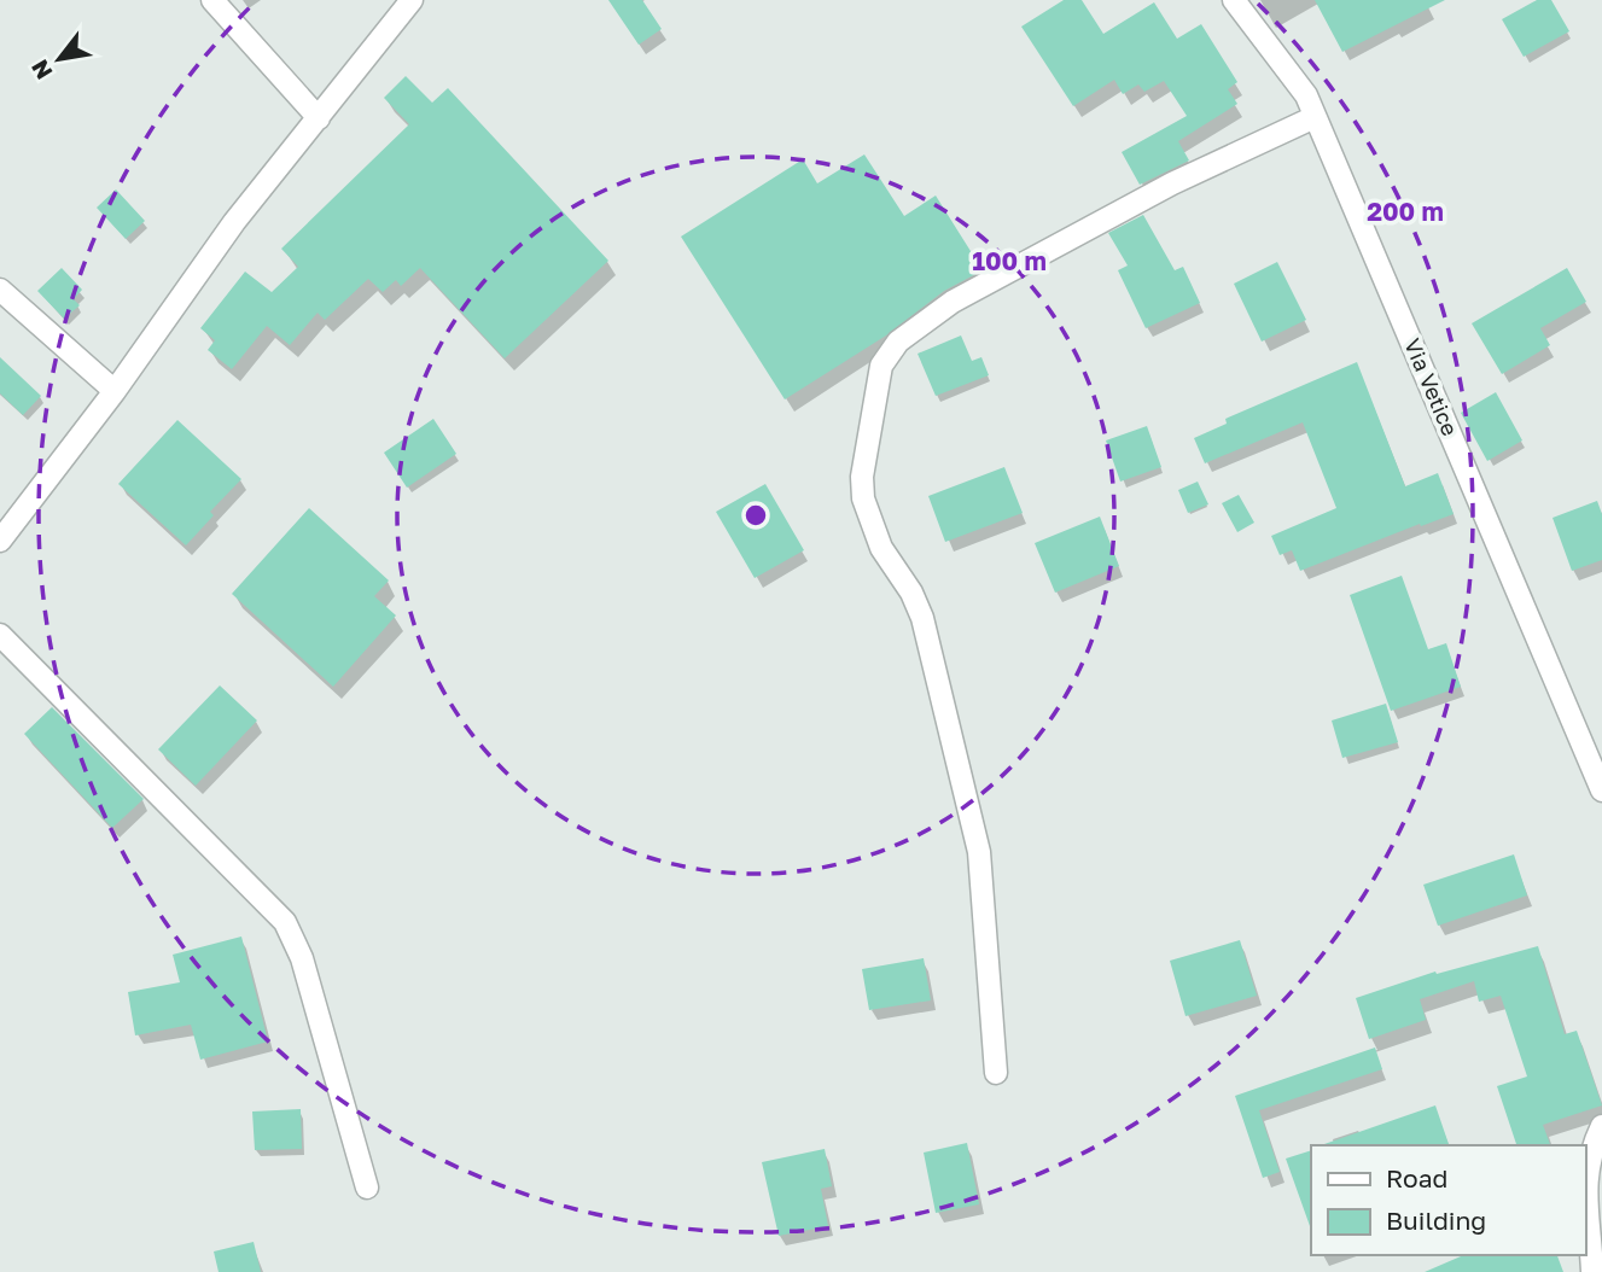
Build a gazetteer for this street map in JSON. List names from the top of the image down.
{
  "streets": {
    "street": ["Via Vetice"]
  },
  "legend": ["Road", "Building"],
  "north": "bottom left",
  "rings": ["200 m", "100 m"]
}
